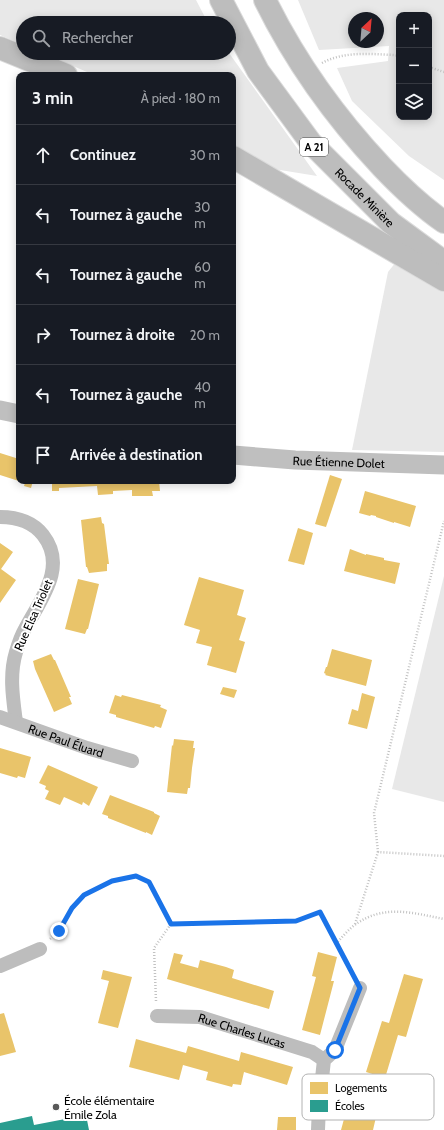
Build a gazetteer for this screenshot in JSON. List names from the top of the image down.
{
  "streets": {
    "highway": ["A 21", "Rocade Minière"],
    "street": [
      "Rue Étienne Dolet",
      "Rue Elsa Triolet",
      "Rue Paul Éluard",
      "Rue Charles Lucas"
    ]
  },
  "crossings": [
    ["Rue Elsa Triolet", "Rue Paul Éluard"]
  ],
  "places": ["École élémentaire Émile Zola"],
  "legend": ["Logements", "Écoles"],
  "north": "top right",
  "page": {
    "map_buttons": ["+", "−"],
    "search": "Rechercher",
    "heading": ["3 min", "À pied · 180 m"],
    "list": [
      ["Continuez", "30 m"],
      ["Tournez à gauche", "30 m"],
      ["Tournez à gauche", "60 m"],
      ["Tournez à droite", "20 m"],
      ["Tournez à gauche", "40 m"],
      "Arrivée à destination"
    ]
  }
}
